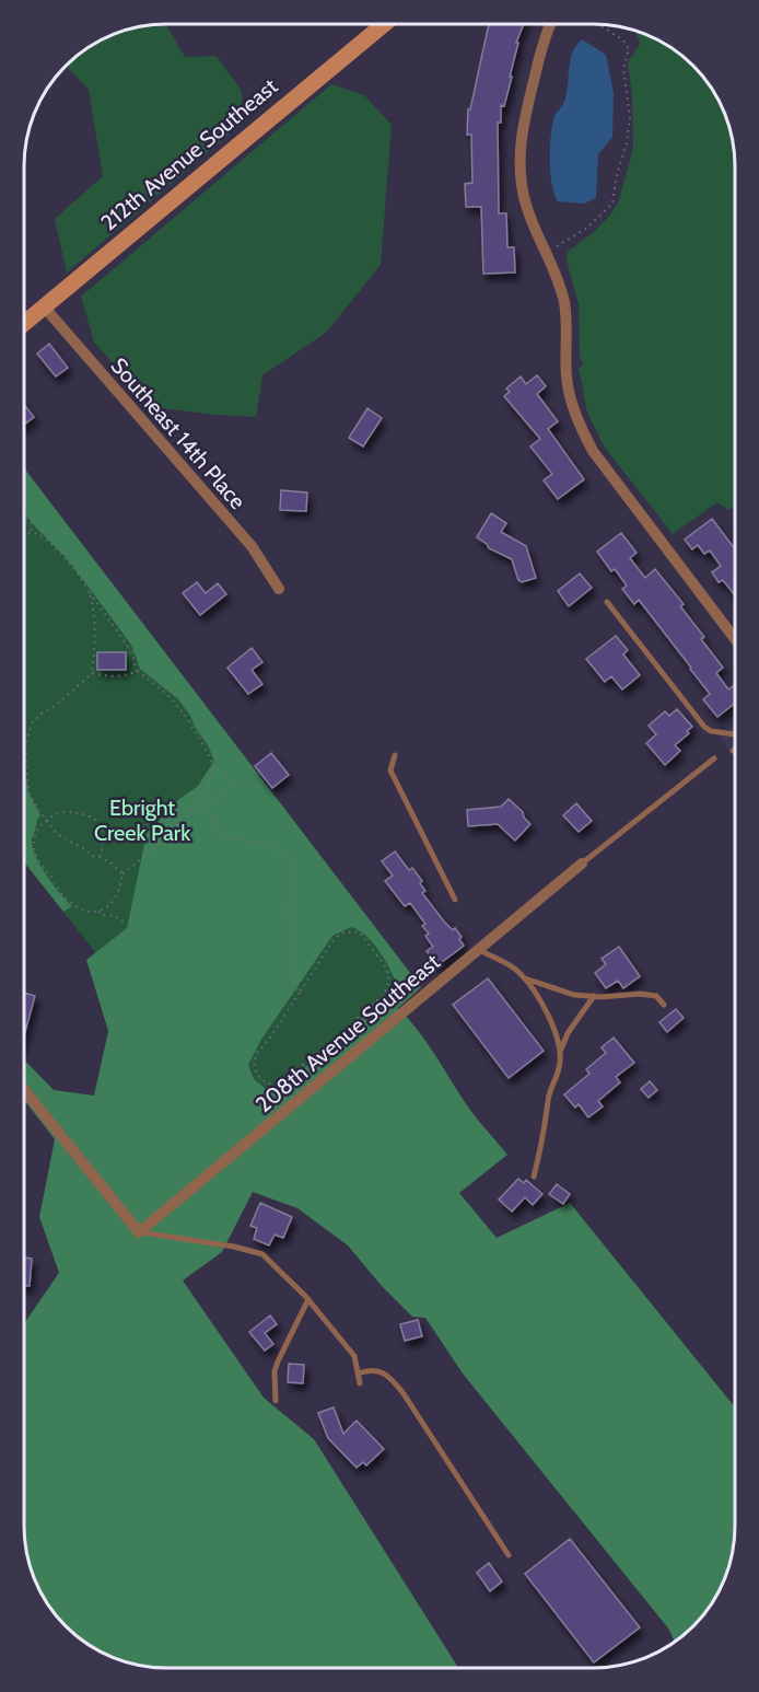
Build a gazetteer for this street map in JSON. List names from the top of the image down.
{
  "streets": {
    "street": ["212th Avenue Southeast", "Southeast 14th Place", "208th Avenue Southeast"]
  },
  "crossings": [
    ["212th Avenue Southeast", "Southeast 14th Place"]
  ],
  "parks": ["Ebright Creek Park"]
}
